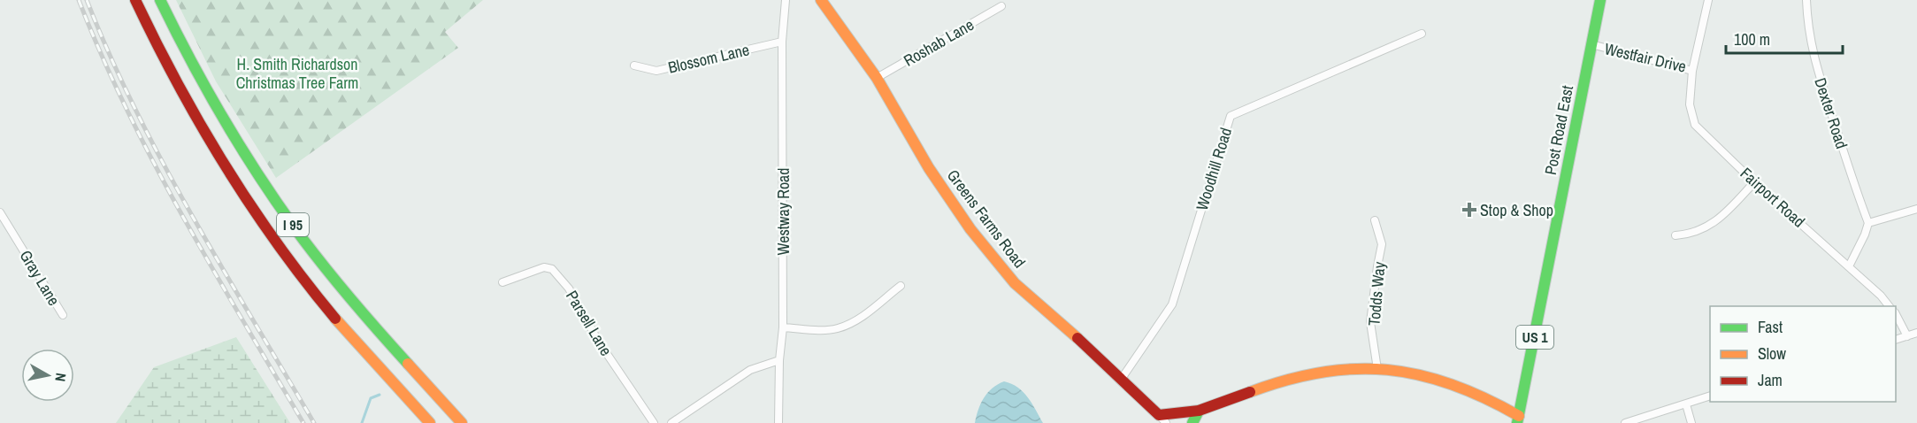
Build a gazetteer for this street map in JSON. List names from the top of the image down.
{
  "streets": {
    "main road": [
      "Post Road East",
      "Greens Farms Road",
      "I 95",
      "US 1"
    ],
    "street": [
      "Roshab Lane",
      "Westfair Drive",
      "Blossom Lane",
      "Dexter Road",
      "Woodhill Road",
      "Fairport Road",
      "Westway Road",
      "Gray Lane",
      "Todds Way",
      "Parsell Lane"
    ]
  },
  "crossings": [
    ["Roshab Lane", "Greens Farms Road"],
    ["Westfair Drive", "Post Road East"],
    ["Westfair Drive", "Fairport Road"],
    ["Blossom Lane", "Westway Road"],
    ["Woodhill Road", "Greens Farms Road"]
  ],
  "parks": ["H. Smith Richardson Christmas Tree Farm"],
  "places": {
    "health": ["Stop & Shop"]
  },
  "legend": ["Fast", "Slow", "Jam"],
  "scale_bar": "100 m",
  "north": "right"
}
